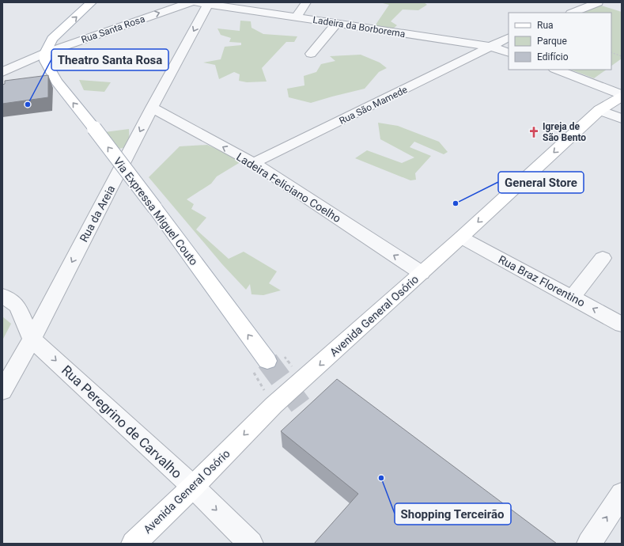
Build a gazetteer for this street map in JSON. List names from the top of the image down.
{
  "streets": {
    "main road": ["Via Expressa Miguel Couto", "Avenida General Osório"],
    "street": [
      "Ladeira da Borborema",
      "Rua Santa Rosa",
      "Rua São Mamede",
      "Ladeira Feliciano Coelho",
      "Rua da Areia",
      "Rua Braz Florentino",
      "Rua Peregrino de Carvalho"
    ]
  },
  "crossings": [
    ["Ladeira da Borborema", "Rua São Mamede"],
    ["Ladeira da Borborema", "Rua da Areia"],
    ["Rua Santa Rosa", "Via Expressa Miguel Couto"],
    ["Rua São Mamede", "Ladeira Feliciano Coelho"],
    ["Ladeira Feliciano Coelho", "Rua da Areia"],
    ["Ladeira Feliciano Coelho", "Avenida General Osório"],
    ["Rua da Areia", "Rua Peregrino de Carvalho"],
    ["Rua Braz Florentino", "Avenida General Osório"],
    ["Avenida General Osório", "Rua Peregrino de Carvalho"]
  ],
  "one_way": [
    "Rua Santa Rosa",
    "Ladeira Feliciano Coelho",
    "Via Expressa Miguel Couto",
    "Rua da Areia",
    "Avenida General Osório",
    "Rua Peregrino de Carvalho"
  ],
  "places": {
    "other": ["Theatro Santa Rosa", "General Store", "Shopping Terceirão"],
    "church": ["Igreja de São Bento"]
  },
  "legend": ["Rua", "Parque", "Edifício"]
}
